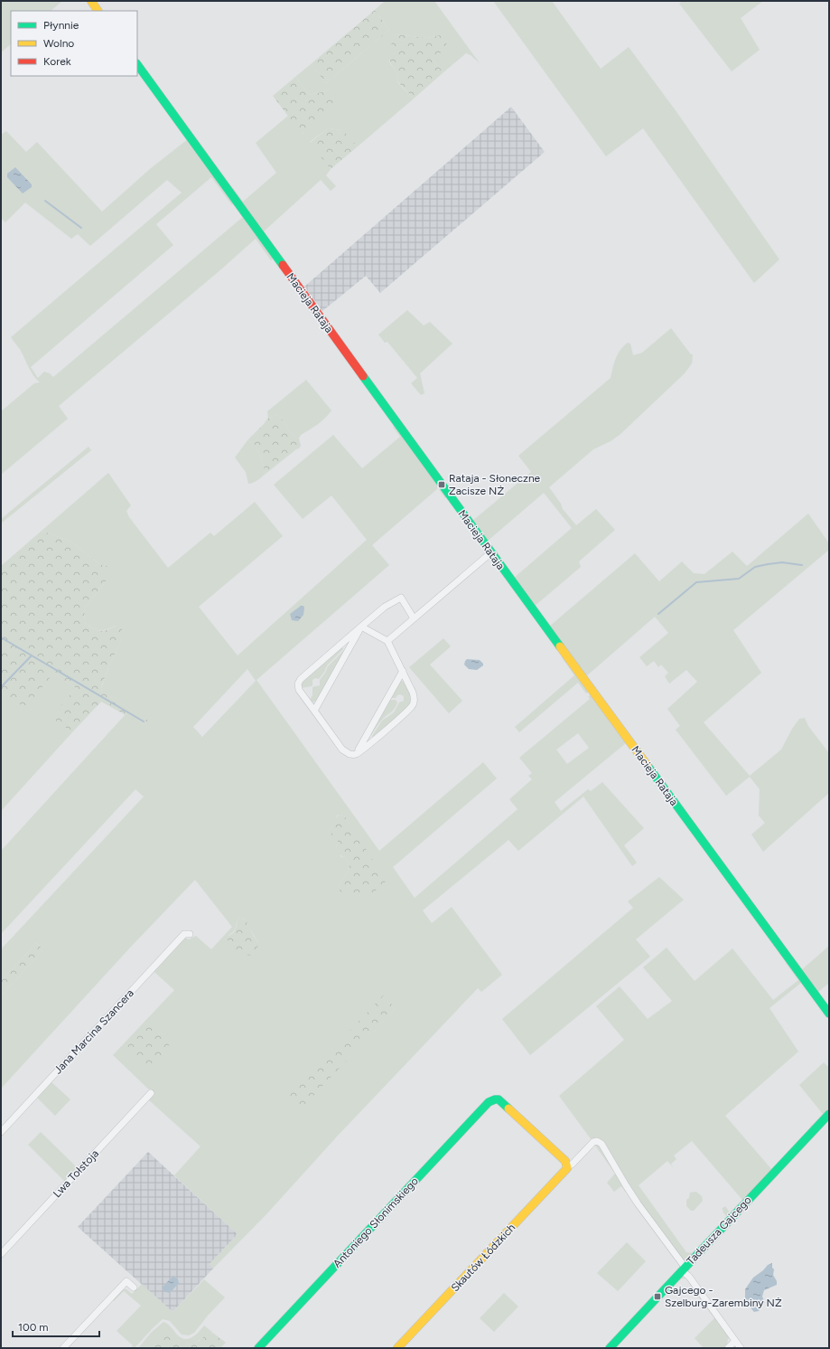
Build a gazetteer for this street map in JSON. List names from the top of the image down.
{
  "streets": {
    "street": [
      "Macieja Rataja",
      "Jana Marcina Szancera",
      "Lwa Tołstoja",
      "Antoniego Słonimskiego",
      "Tadeusza Gajcego",
      "Skautów Łódzkich"
    ]
  },
  "crossings": [
    ["Antoniego Słonimskiego", "Skautów Łódzkich"],
    ["Tadeusza Gajcego", "Skautów Łódzkich"]
  ],
  "places": {
    "transit": ["Rataja - Słoneczne Zacisze NŻ", "Gajcego - Szelburg-Zarembiny NŻ"]
  },
  "legend": ["Płynnie", "Wolno", "Korek"],
  "scale_bar": "100 m"
}
